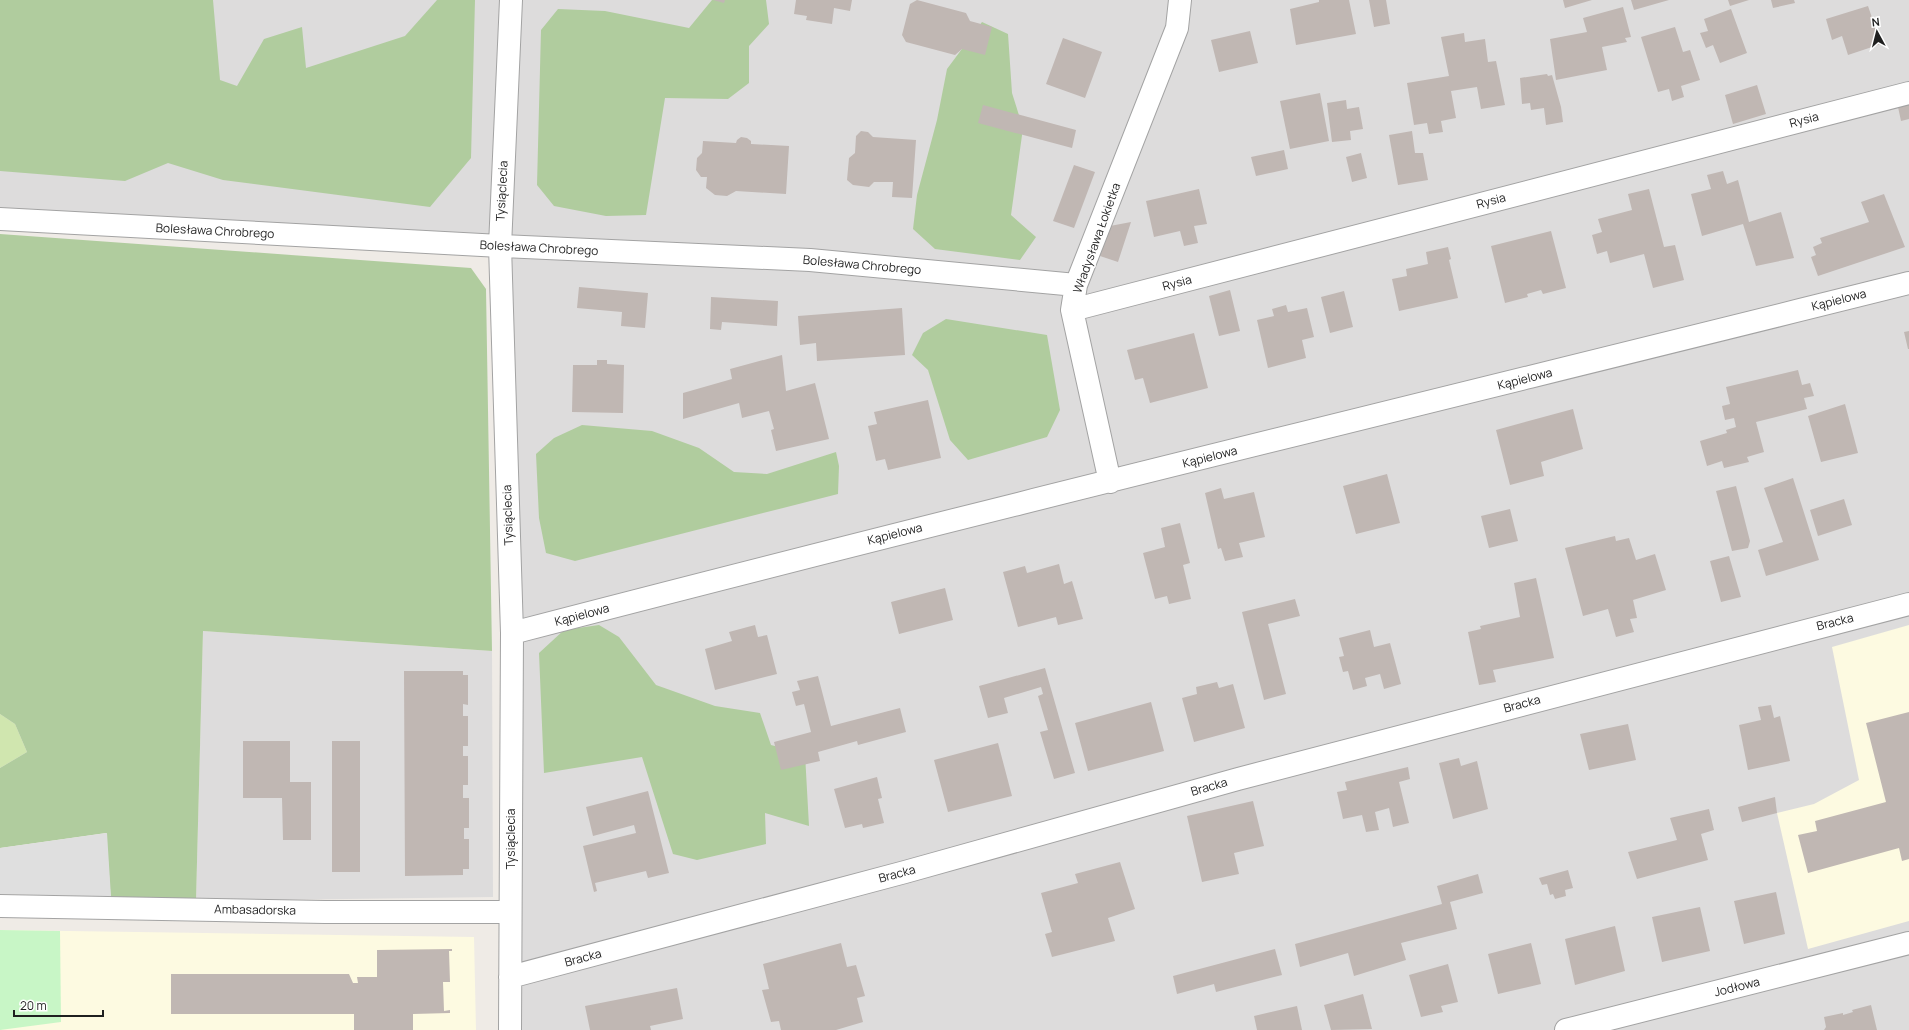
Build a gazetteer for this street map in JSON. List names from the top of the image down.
{
  "streets": {
    "street": [
      "Rysia",
      "Tysiąclecia",
      "Bolesława Chrobrego",
      "Władysława Łokietka",
      "Kąpielowa",
      "Bracka",
      "Ambasadorska",
      "Jodłowa"
    ]
  },
  "crossings": [
    ["Rysia", "Władysława Łokietka"],
    ["Tysiąclecia", "Bolesława Chrobrego"],
    ["Tysiąclecia", "Kąpielowa"],
    ["Tysiąclecia", "Bracka"],
    ["Tysiąclecia", "Ambasadorska"],
    ["Bolesława Chrobrego", "Władysława Łokietka"],
    ["Władysława Łokietka", "Kąpielowa"]
  ],
  "scale_bar": "20 m",
  "north": "top"
}
